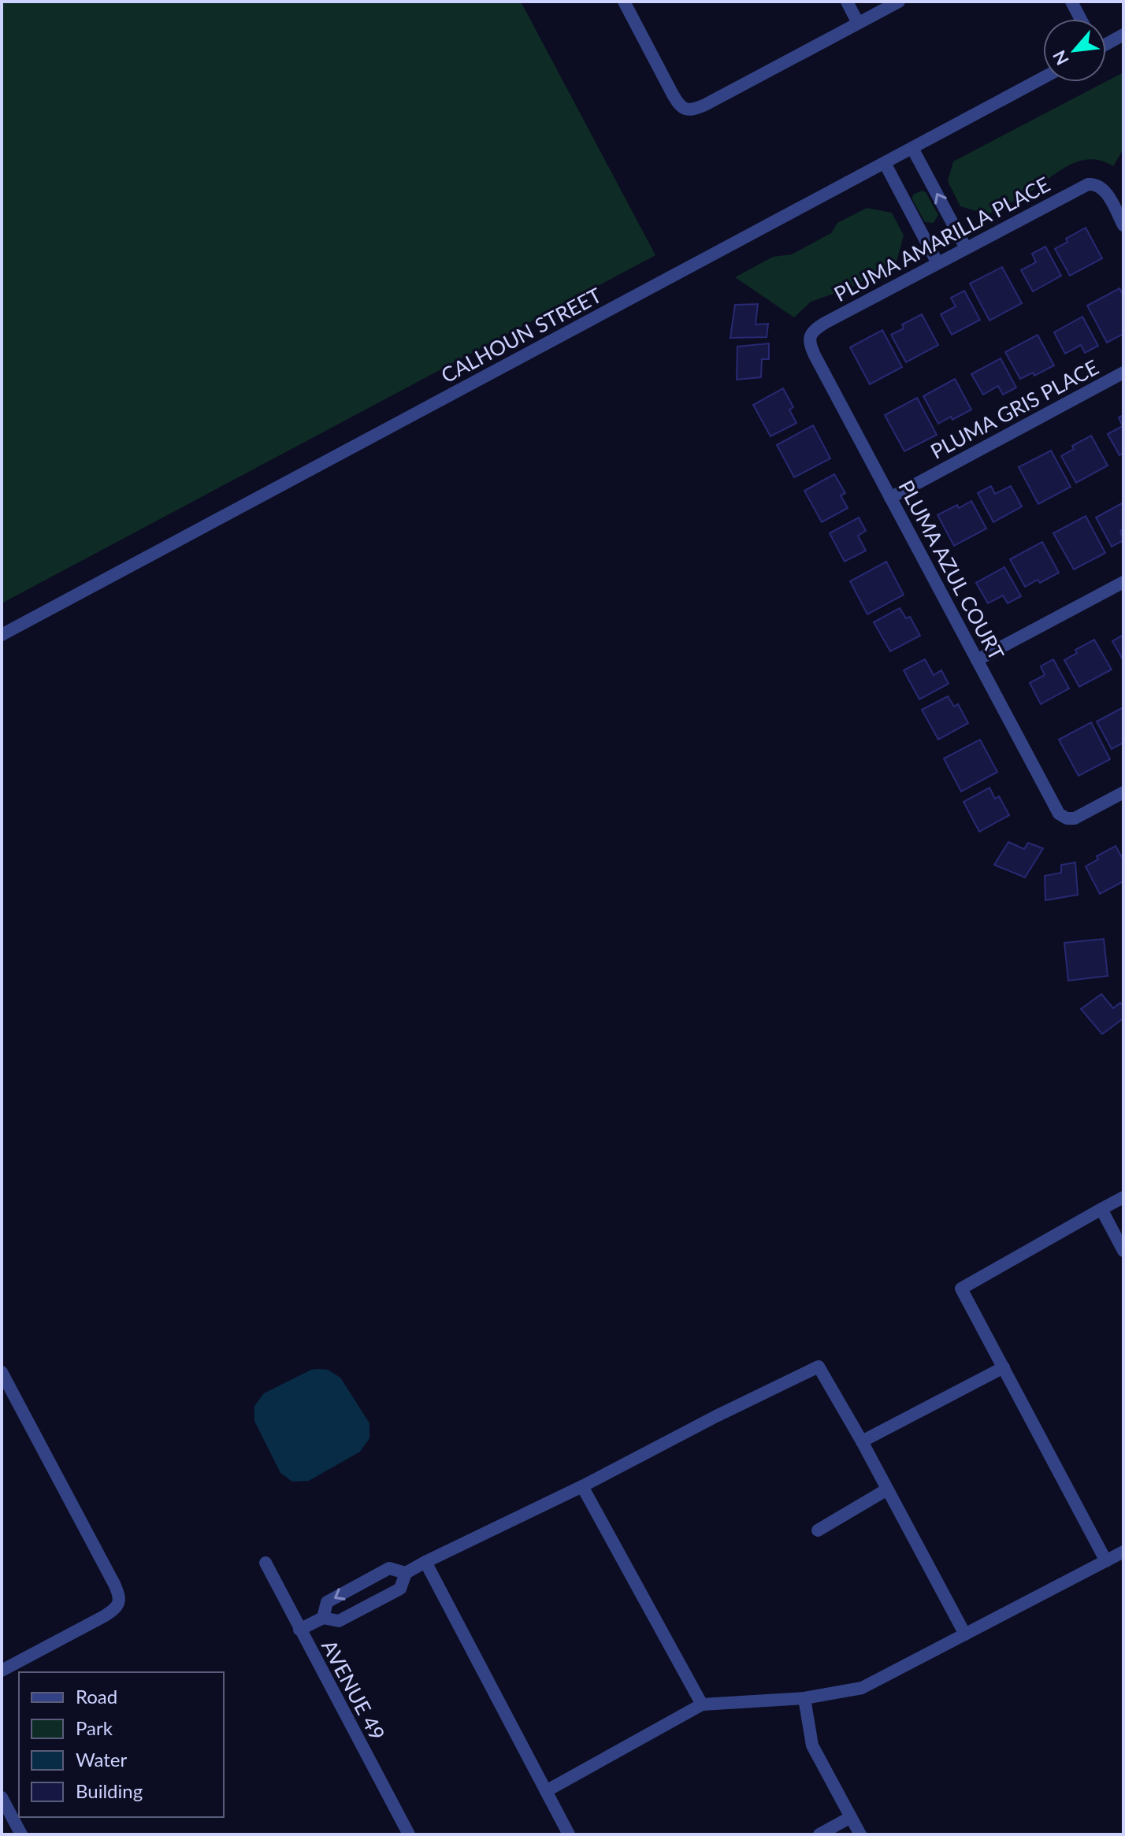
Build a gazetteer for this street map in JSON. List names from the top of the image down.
{
  "streets": {
    "street": [
      "PLUMA AMARILLA PLACE",
      "CALHOUN STREET",
      "PLUMA GRIS PLACE",
      "PLUMA AZUL COURT",
      "AVENUE 49"
    ]
  },
  "crossings": [
    ["PLUMA AMARILLA PLACE", "PLUMA AZUL COURT"],
    ["PLUMA GRIS PLACE", "PLUMA AZUL COURT"]
  ],
  "legend": [
    "Road",
    "Park",
    "Water",
    "Building"
  ],
  "north": "bottom left"
}
